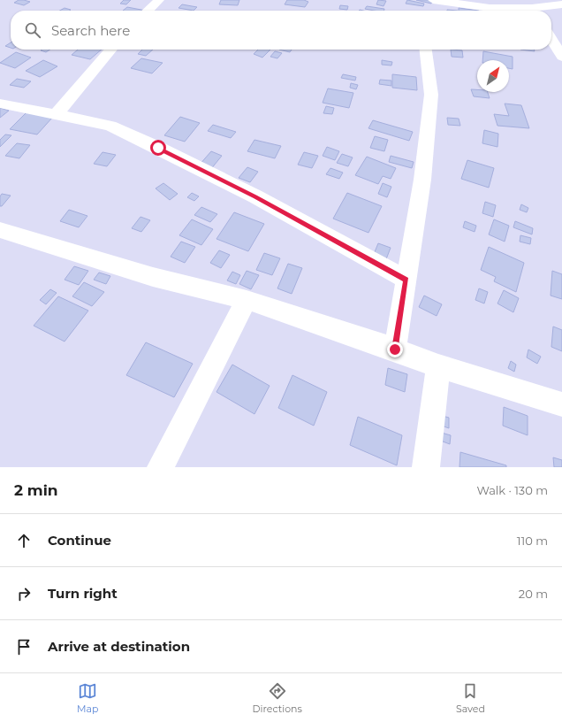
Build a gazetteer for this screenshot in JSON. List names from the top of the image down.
{
  "north": "top right",
  "page": {
    "search": "Search here",
    "heading": ["2 min", "Walk · 130 m"],
    "list": [
      ["Continue", "110 m"],
      ["Turn right", "20 m"],
      "Arrive at destination"
    ],
    "nav": ["Map", "Directions", "Saved"]
  }
}
